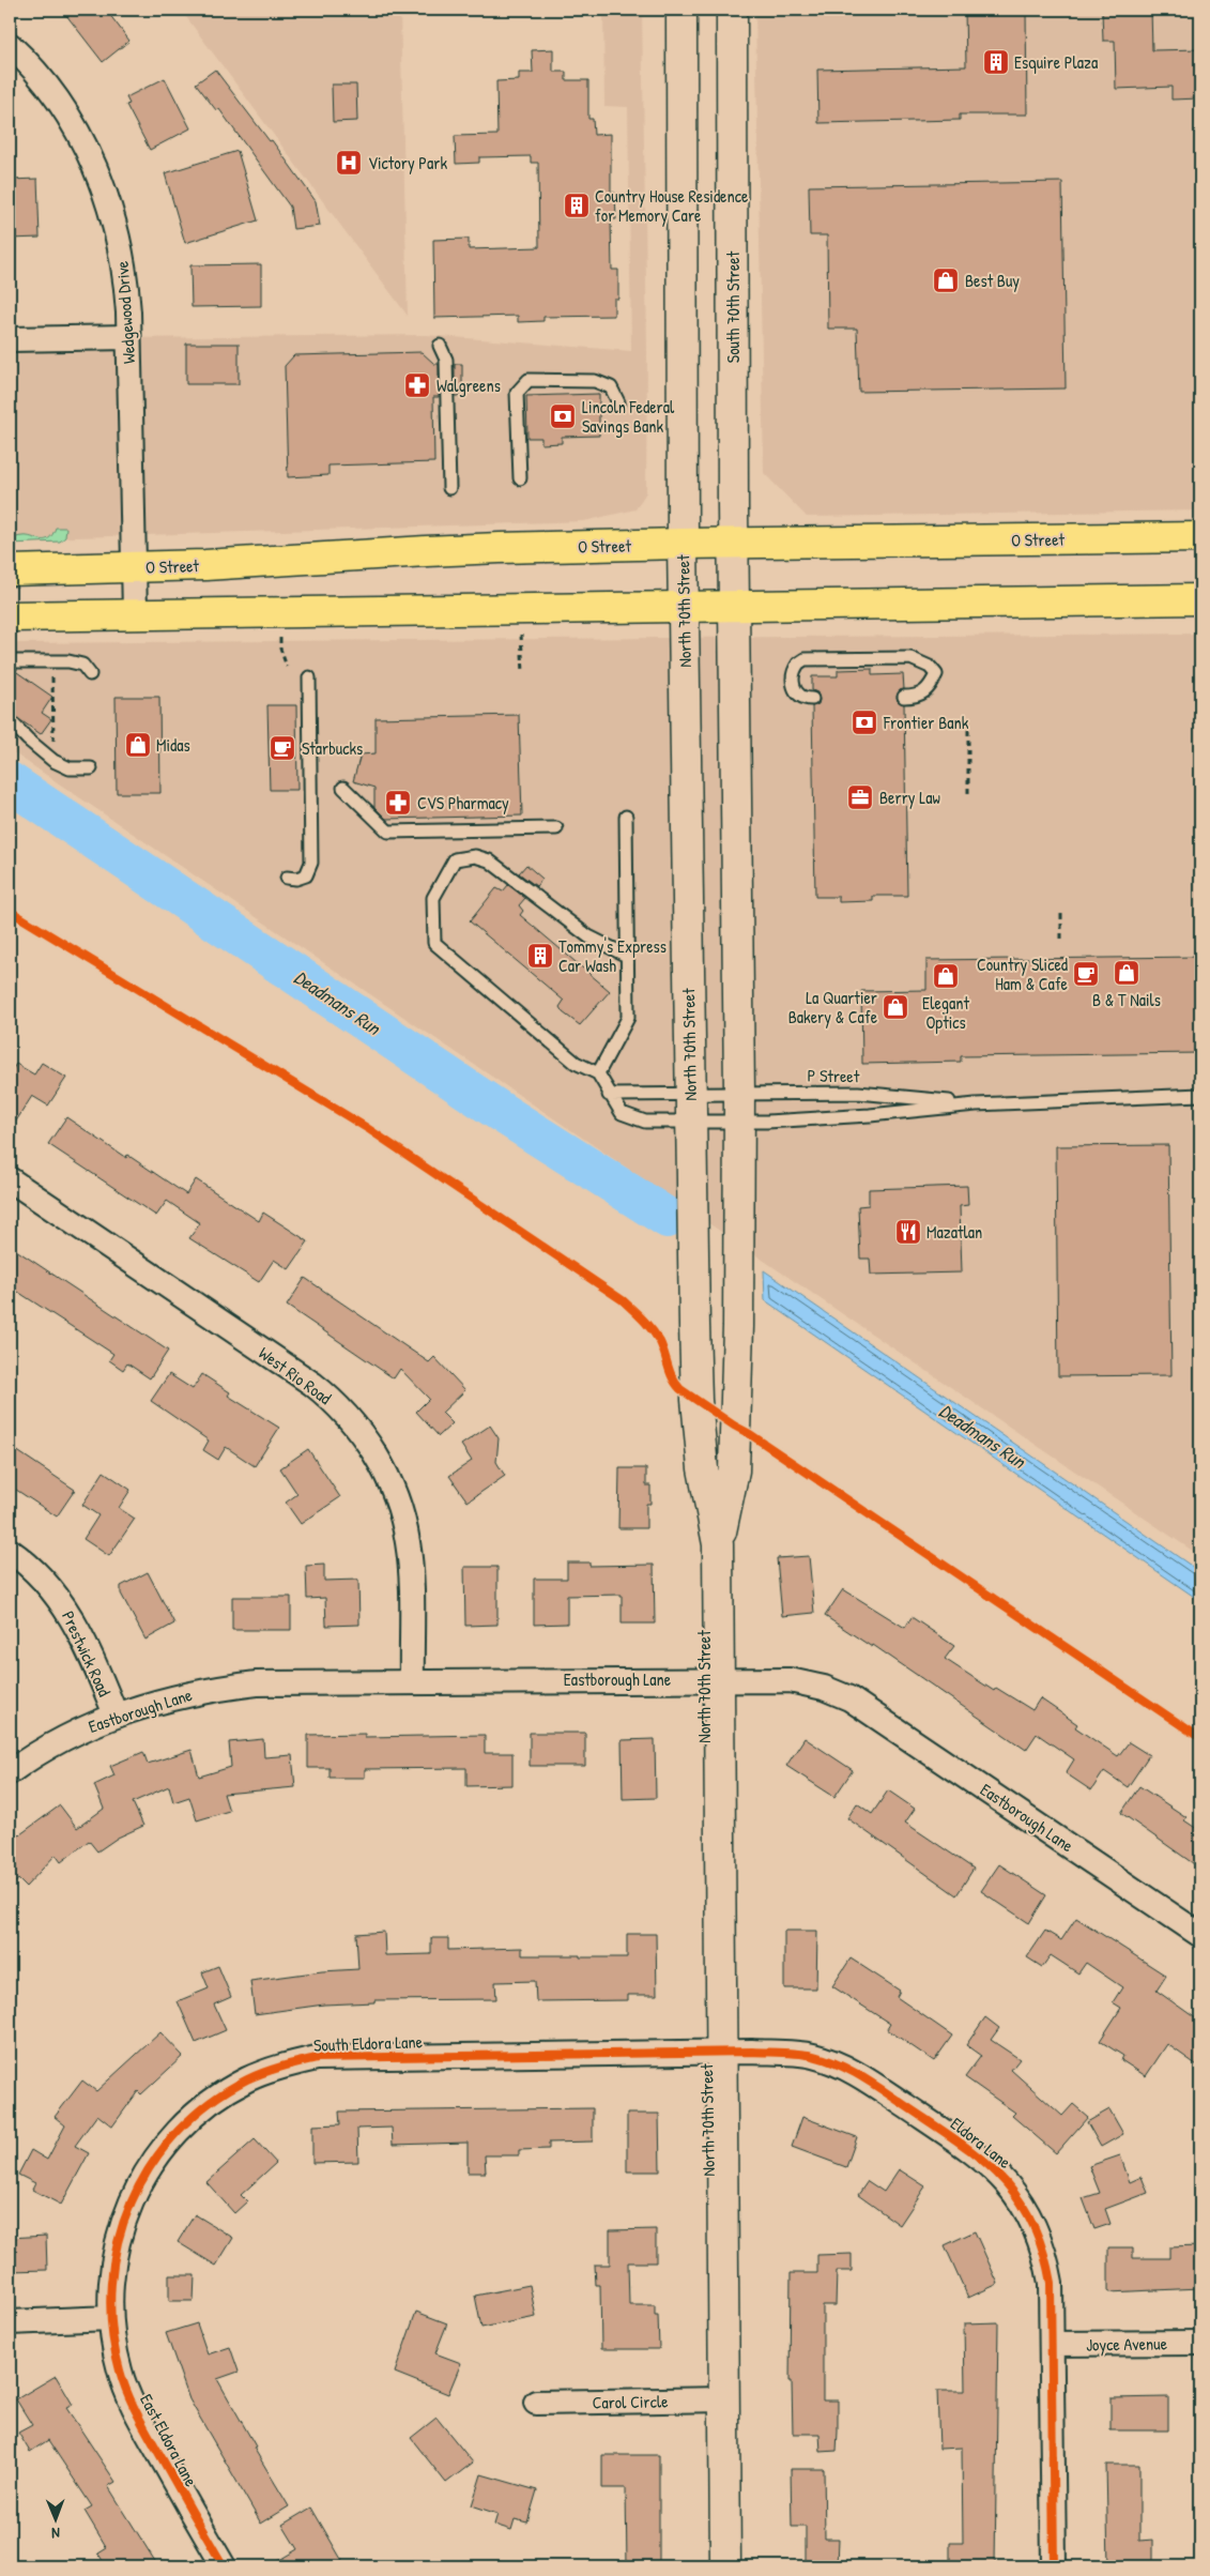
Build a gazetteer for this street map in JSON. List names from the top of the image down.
{
  "streets": {
    "main road": ["South 70th Street", "O Street", "North 70th Street"],
    "street": [
      "Wedgewood Drive",
      "West Rio Road",
      "Prestwick Road",
      "Eastborough Lane",
      "South Eldora Lane",
      "Eldora Lane",
      "Joyce Avenue",
      "Carol Circle",
      "East Eldora Lane"
    ],
    "lane": ["P Street"]
  },
  "crossings": [
    ["South 70th Street", "O Street"],
    ["South 70th Street", "North 70th Street"],
    ["Wedgewood Drive", "O Street"],
    ["O Street", "North 70th Street"],
    ["North 70th Street", "P Street"],
    ["North 70th Street", "Eastborough Lane"],
    ["North 70th Street", "South Eldora Lane"],
    ["North 70th Street", "Eldora Lane"],
    ["North 70th Street", "Carol Circle"],
    ["West Rio Road", "Eastborough Lane"],
    ["Prestwick Road", "Eastborough Lane"],
    ["South Eldora Lane", "Eldora Lane"],
    ["South Eldora Lane", "East Eldora Lane"],
    ["Eldora Lane", "Joyce Avenue"]
  ],
  "water": ["Deadmans Run"],
  "places": {
    "building": ["Esquire Plaza", "Country House Residence for Memory Care", "Tommy's Express Car Wash"],
    "hospital": ["Victory Park"],
    "shop": [
      "Best Buy",
      "Midas",
      "B & T Nails",
      "Elegant Optics",
      "La Quartier Bakery & Cafe"
    ],
    "pharmacy": ["Walgreens", "CVS Pharmacy"],
    "bank": ["Lincoln Federal Savings Bank", "Frontier Bank"],
    "cafe": ["Starbucks", "Country Sliced Ham & Cafe"],
    "office": ["Berry Law"],
    "restaurant": ["Mazatlan"]
  },
  "north": "bottom"
}
